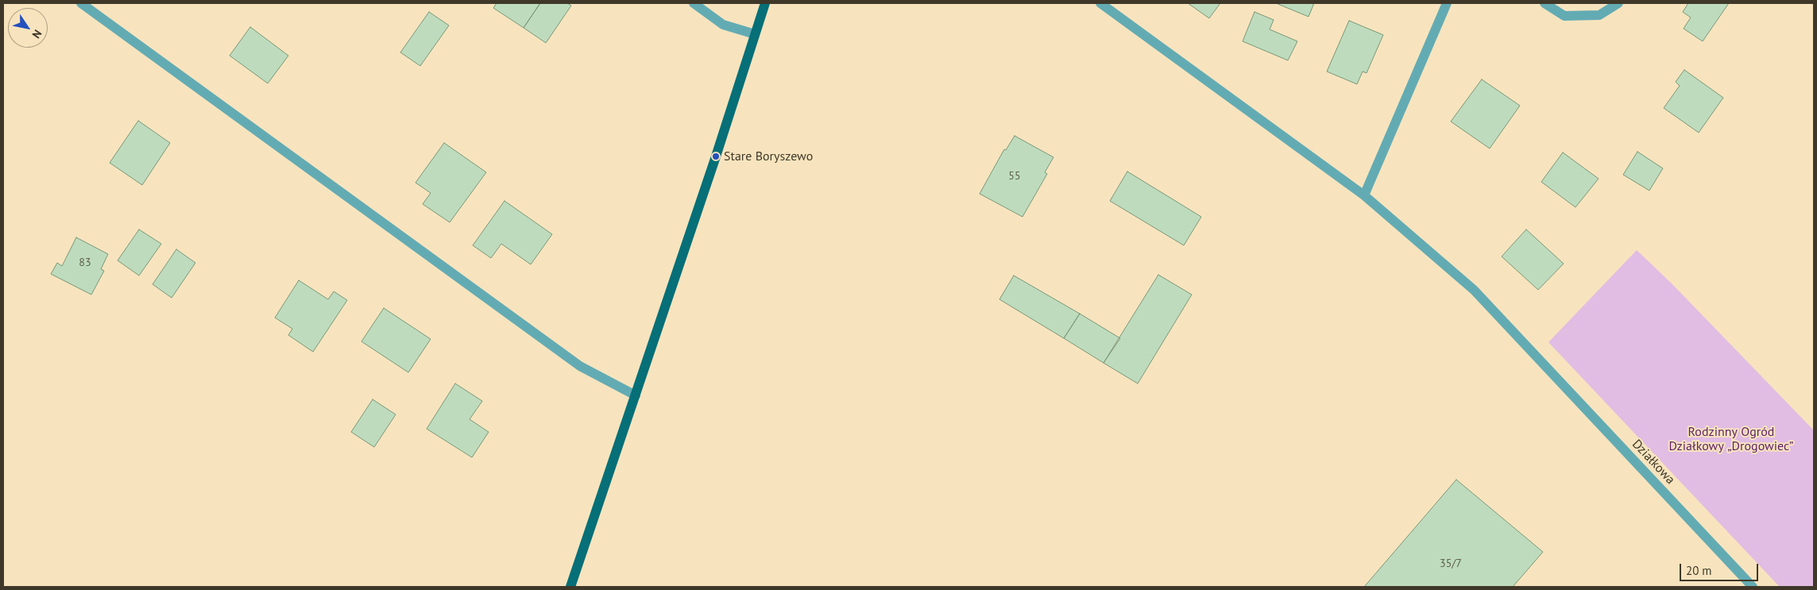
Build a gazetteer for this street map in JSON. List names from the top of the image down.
{
  "streets": {
    "street": ["Działkowa"]
  },
  "parks": ["Rodzinny Ogród Działkowy „Drogowiec”"],
  "places": ["Stare Boryszewo"],
  "house_numbers": ["55", "83", "35/7"],
  "scale_bar": "20 m",
  "north": "bottom right"
}
